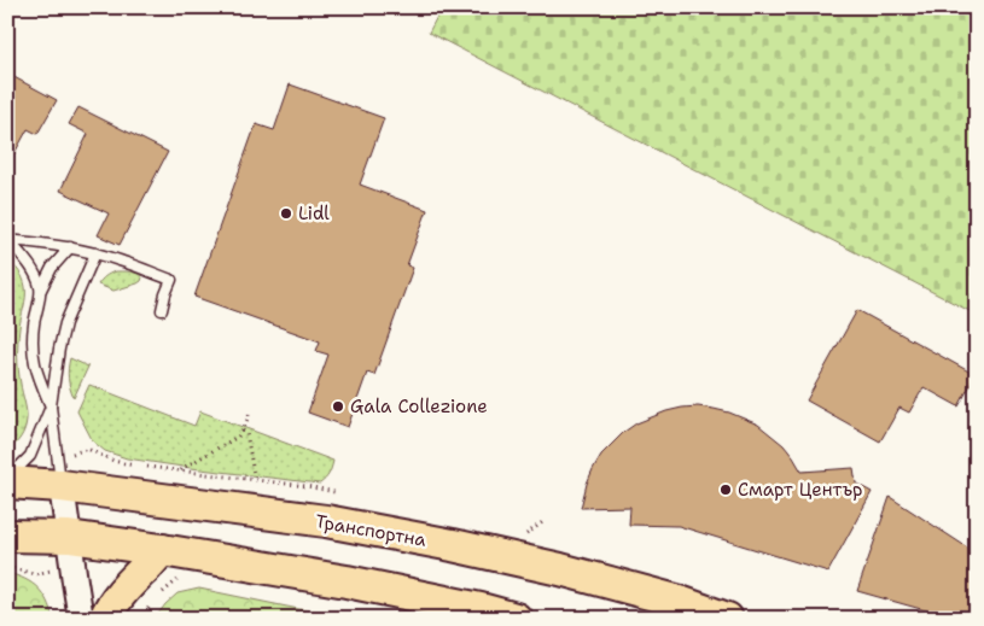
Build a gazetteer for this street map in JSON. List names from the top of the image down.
{
  "streets": {
    "main road": ["Транспортна"]
  },
  "places": ["Lidl", "Gala Collezione", "Смарт Център"]
}
